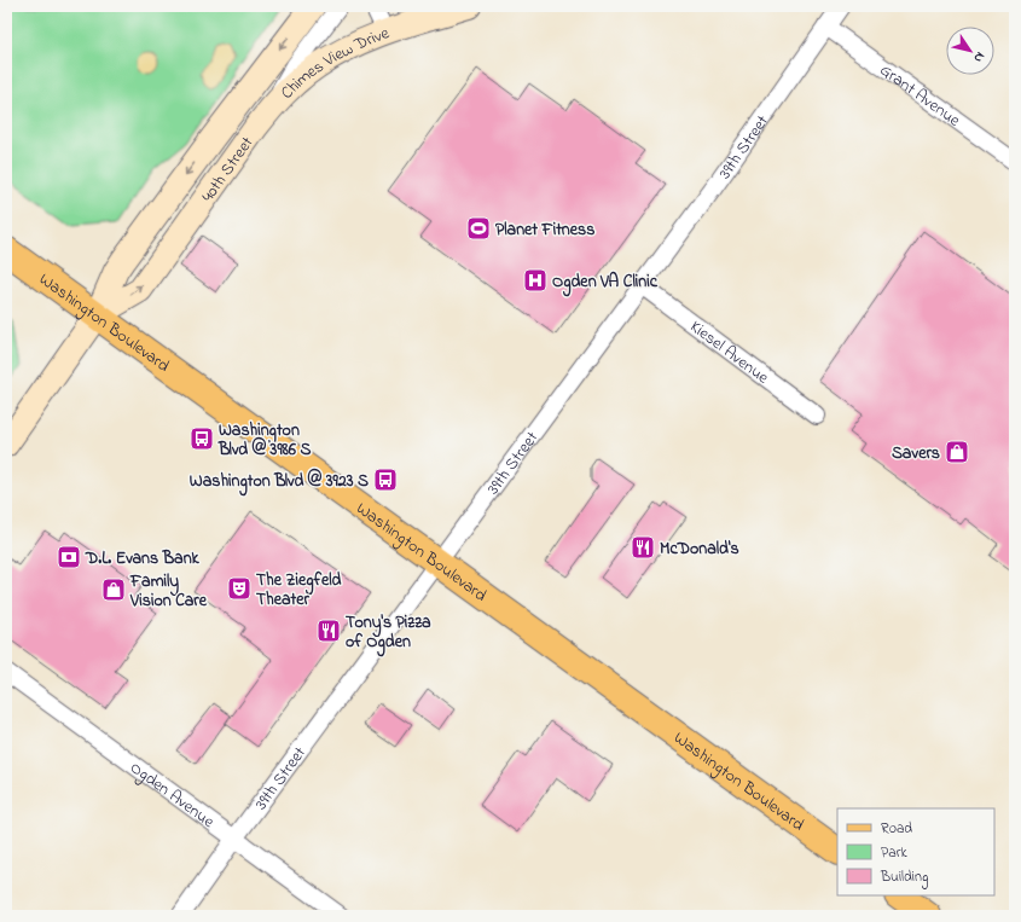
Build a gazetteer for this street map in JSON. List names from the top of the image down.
{
  "streets": {
    "main road": ["Chimes View Drive", "40th Street", "Washington Boulevard"],
    "street": [
      "Grant Avenue",
      "39th Street",
      "Kiesel Avenue",
      "Ogden Avenue"
    ]
  },
  "crossings": [
    ["Chimes View Drive", "40th Street"],
    ["Grant Avenue", "39th Street"],
    ["39th Street", "Washington Boulevard"],
    ["39th Street", "Kiesel Avenue"],
    ["39th Street", "Ogden Avenue"],
    ["40th Street", "Washington Boulevard"]
  ],
  "places": {
    "sports": ["Planet Fitness"],
    "hospital": ["Ogden VA Clinic"],
    "bus stop": ["Washington Blvd @ 3986 S", "Washington Blvd @ 3923 S"],
    "shop": ["Savers", "Family Vision Care"],
    "restaurant": ["McDonald's", "Tony's Pizza of Ogden"],
    "bank": ["D.L. Evans Bank"],
    "theatre": ["The Ziegfeld Theater"]
  },
  "legend": ["Road", "Park", "Building"],
  "north": "bottom right"
}
